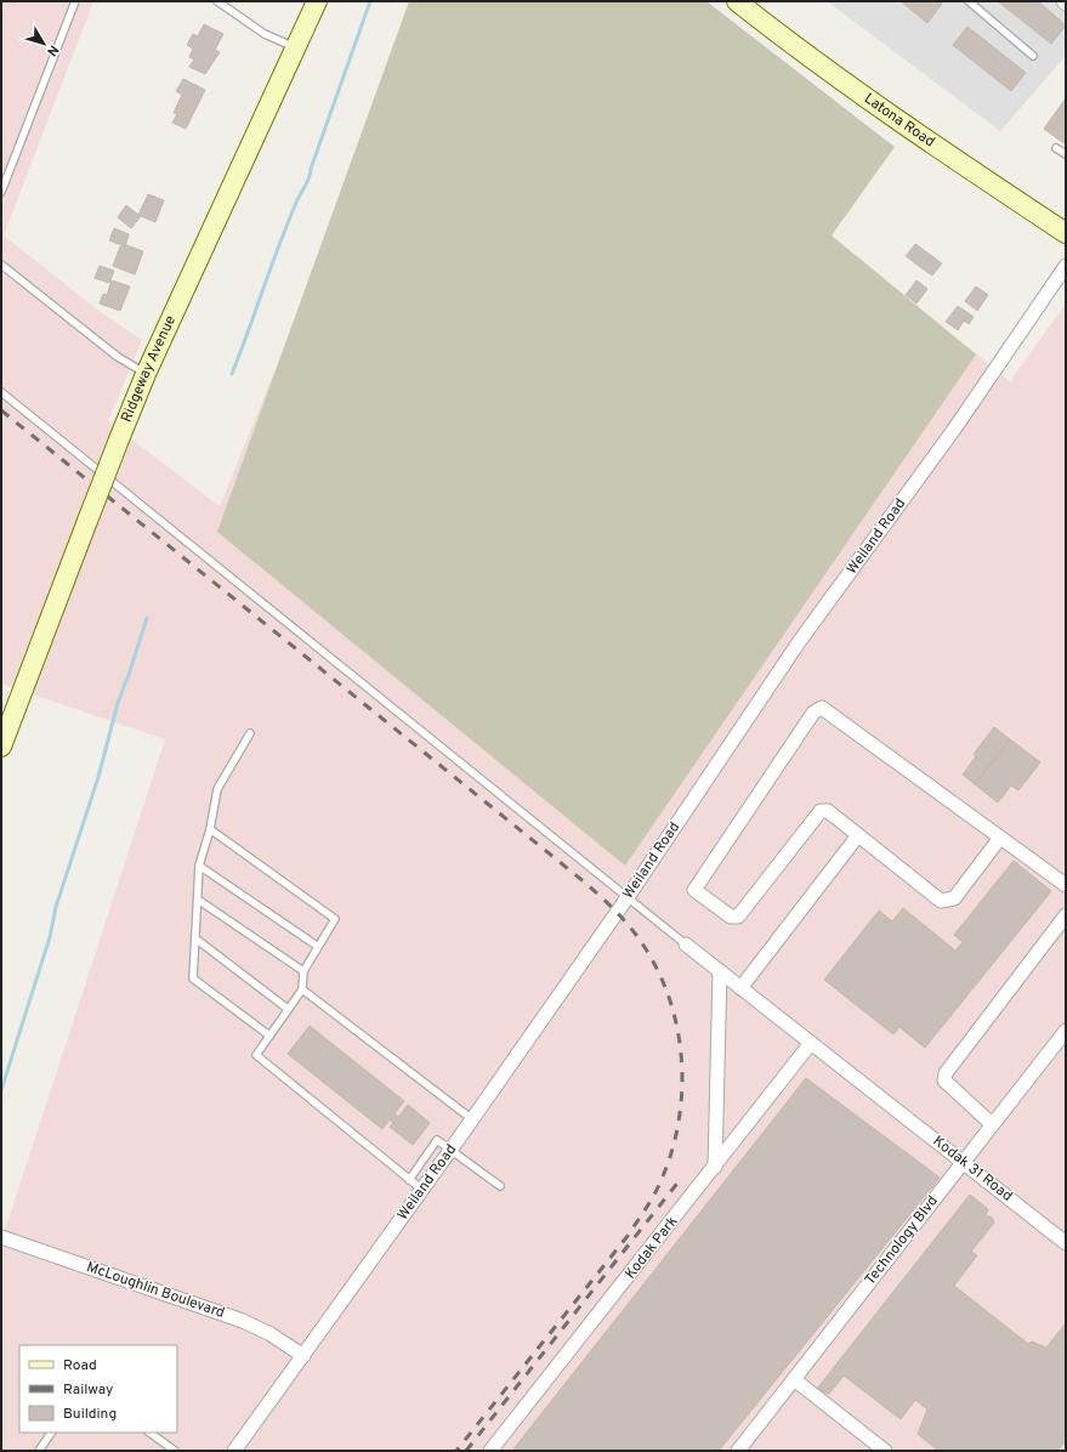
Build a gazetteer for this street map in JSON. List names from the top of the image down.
{
  "streets": {
    "main road": ["Latona Road", "Ridgeway Avenue"],
    "street": [
      "Weiland Road",
      "Kodak 31 Road",
      "Technology Blvd",
      "Kodak Park",
      "McLoughlin Boulevard"
    ]
  },
  "crossings": [
    ["Weiland Road", "McLoughlin Boulevard"],
    ["Kodak 31 Road", "Technology Blvd"],
    ["Kodak 31 Road", "Kodak Park"]
  ],
  "legend": ["Road", "Railway", "Building"],
  "north": "bottom right"
}
